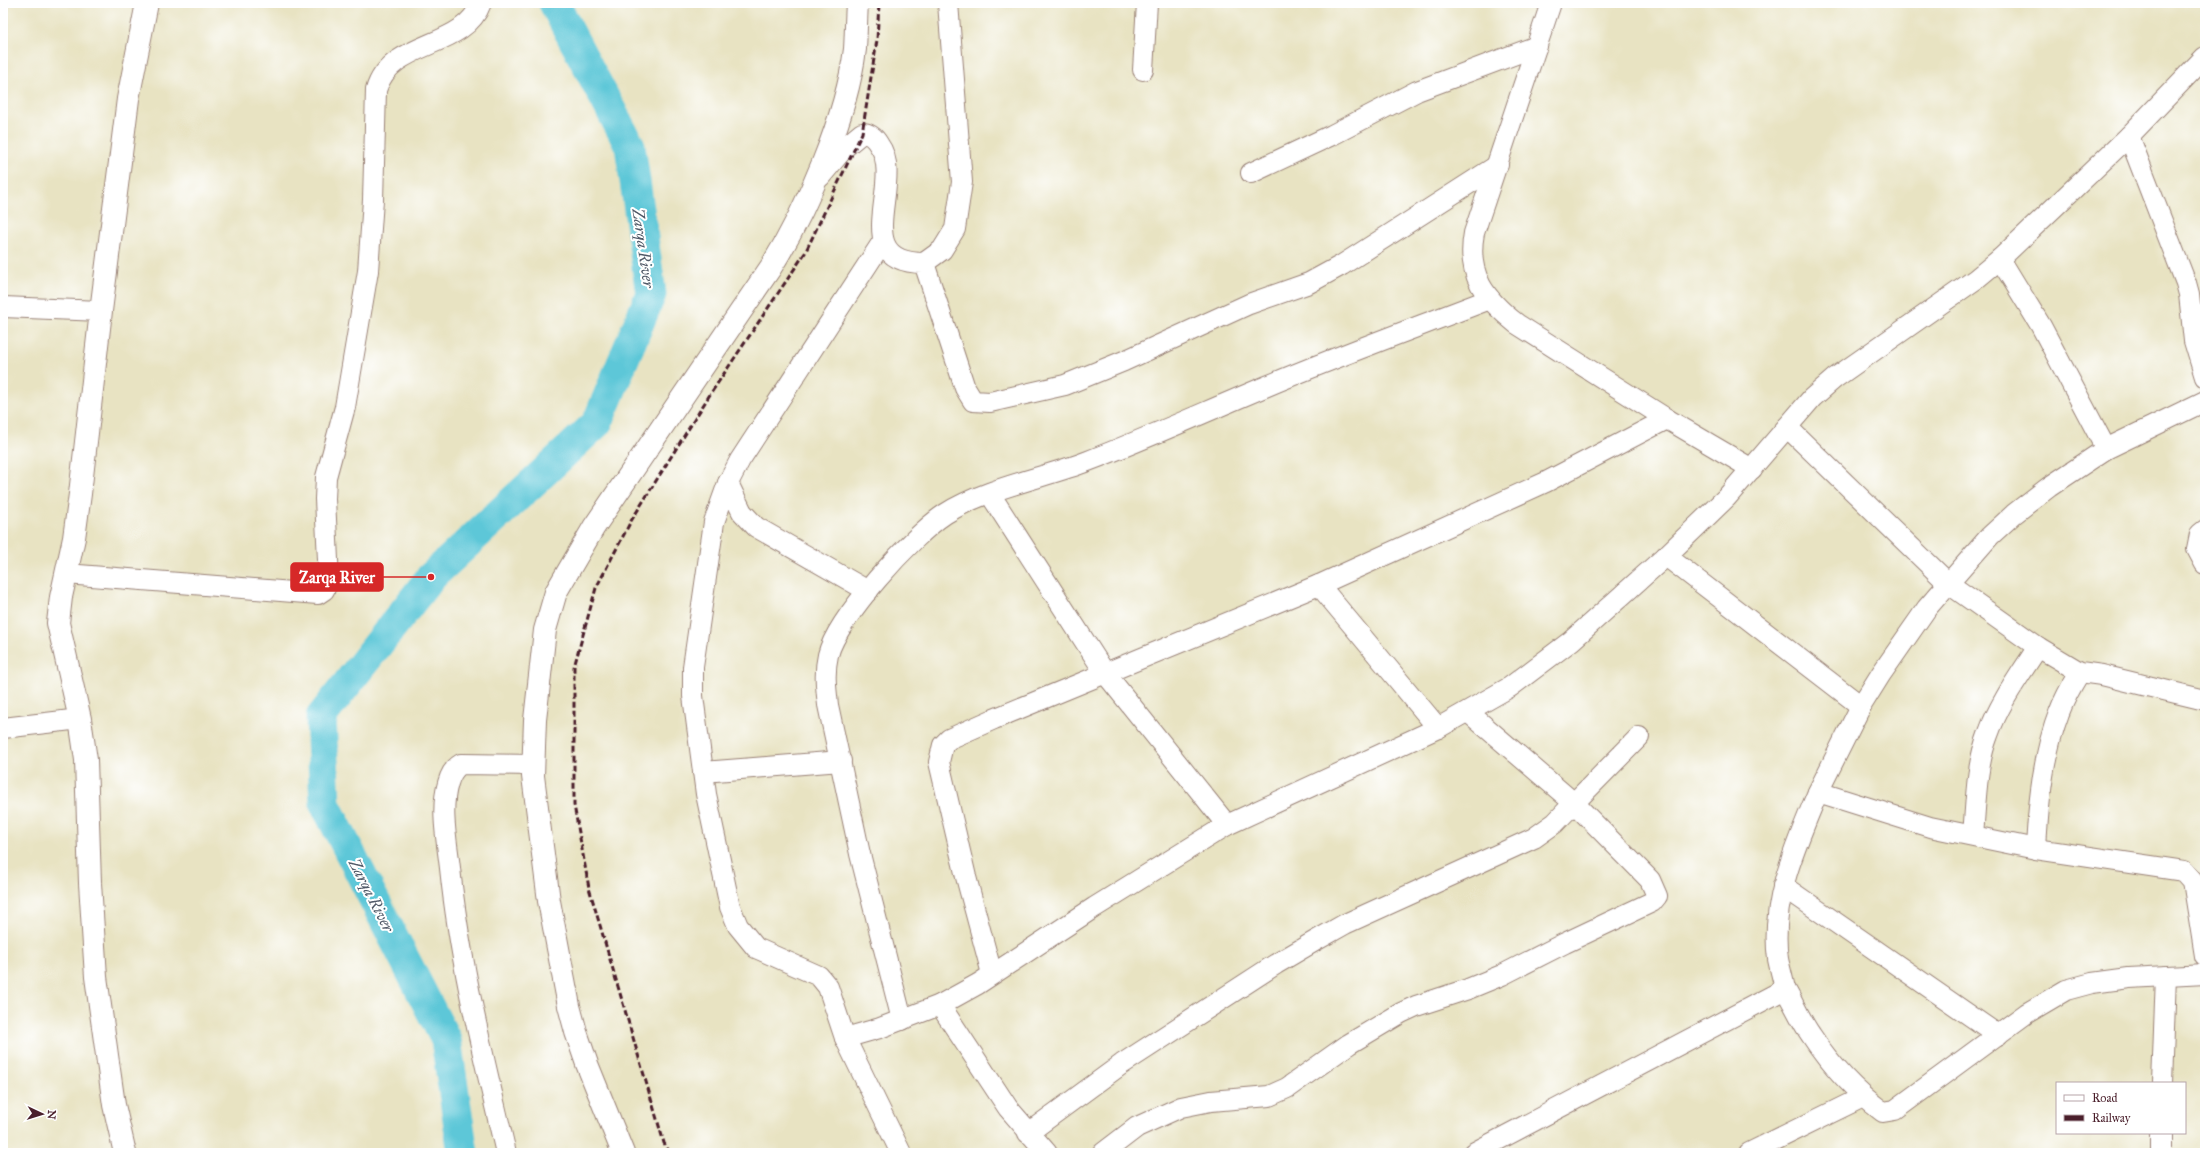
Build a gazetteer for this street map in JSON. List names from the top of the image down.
{
  "water": ["Zarqa River"],
  "places": ["Zarqa River"],
  "legend": ["Road", "Railway"],
  "north": "right"
}
